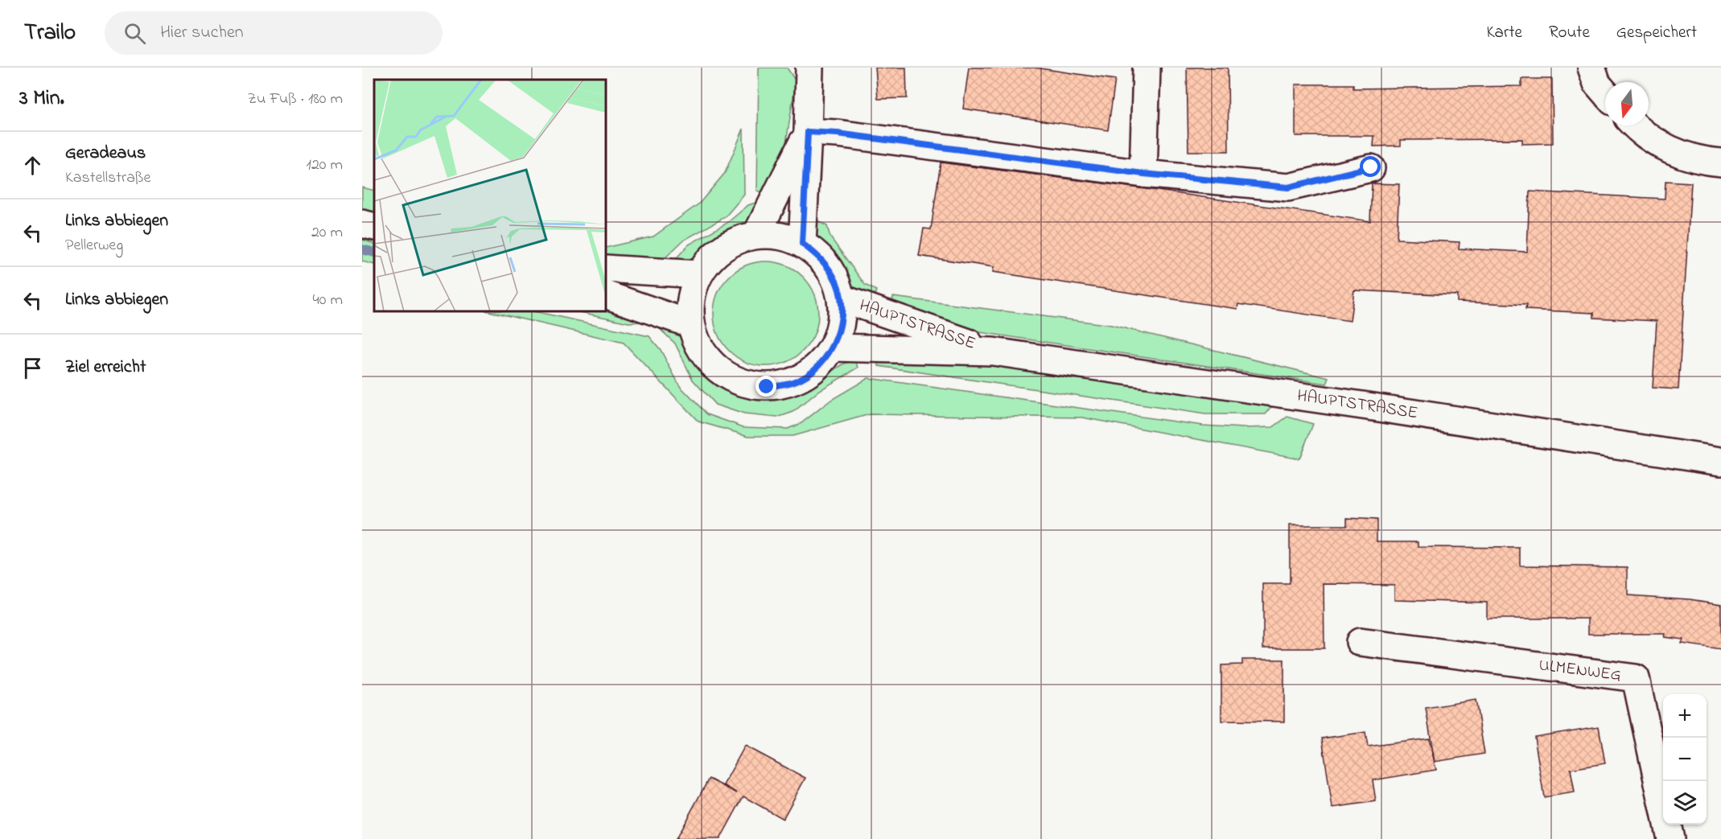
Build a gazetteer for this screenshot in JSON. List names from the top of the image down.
{
  "streets": {
    "main road": ["HAUPTSTRASSE", "ULMENWEG"]
  },
  "north": "bottom",
  "page": {
    "header": "Trailo",
    "search": "Hier suchen",
    "nav": ["Karte", "Route", "Gespeichert"],
    "heading": ["3 Min.", "Zu Fuß · 180 m"],
    "list": [
      ["Geradeaus", "Kastellstraße", "120 m"],
      ["Links abbiegen", "Pellerweg", "20 m"],
      ["Links abbiegen", "40 m"],
      "Ziel erreicht"
    ],
    "map_buttons": ["+", "−"]
  }
}
